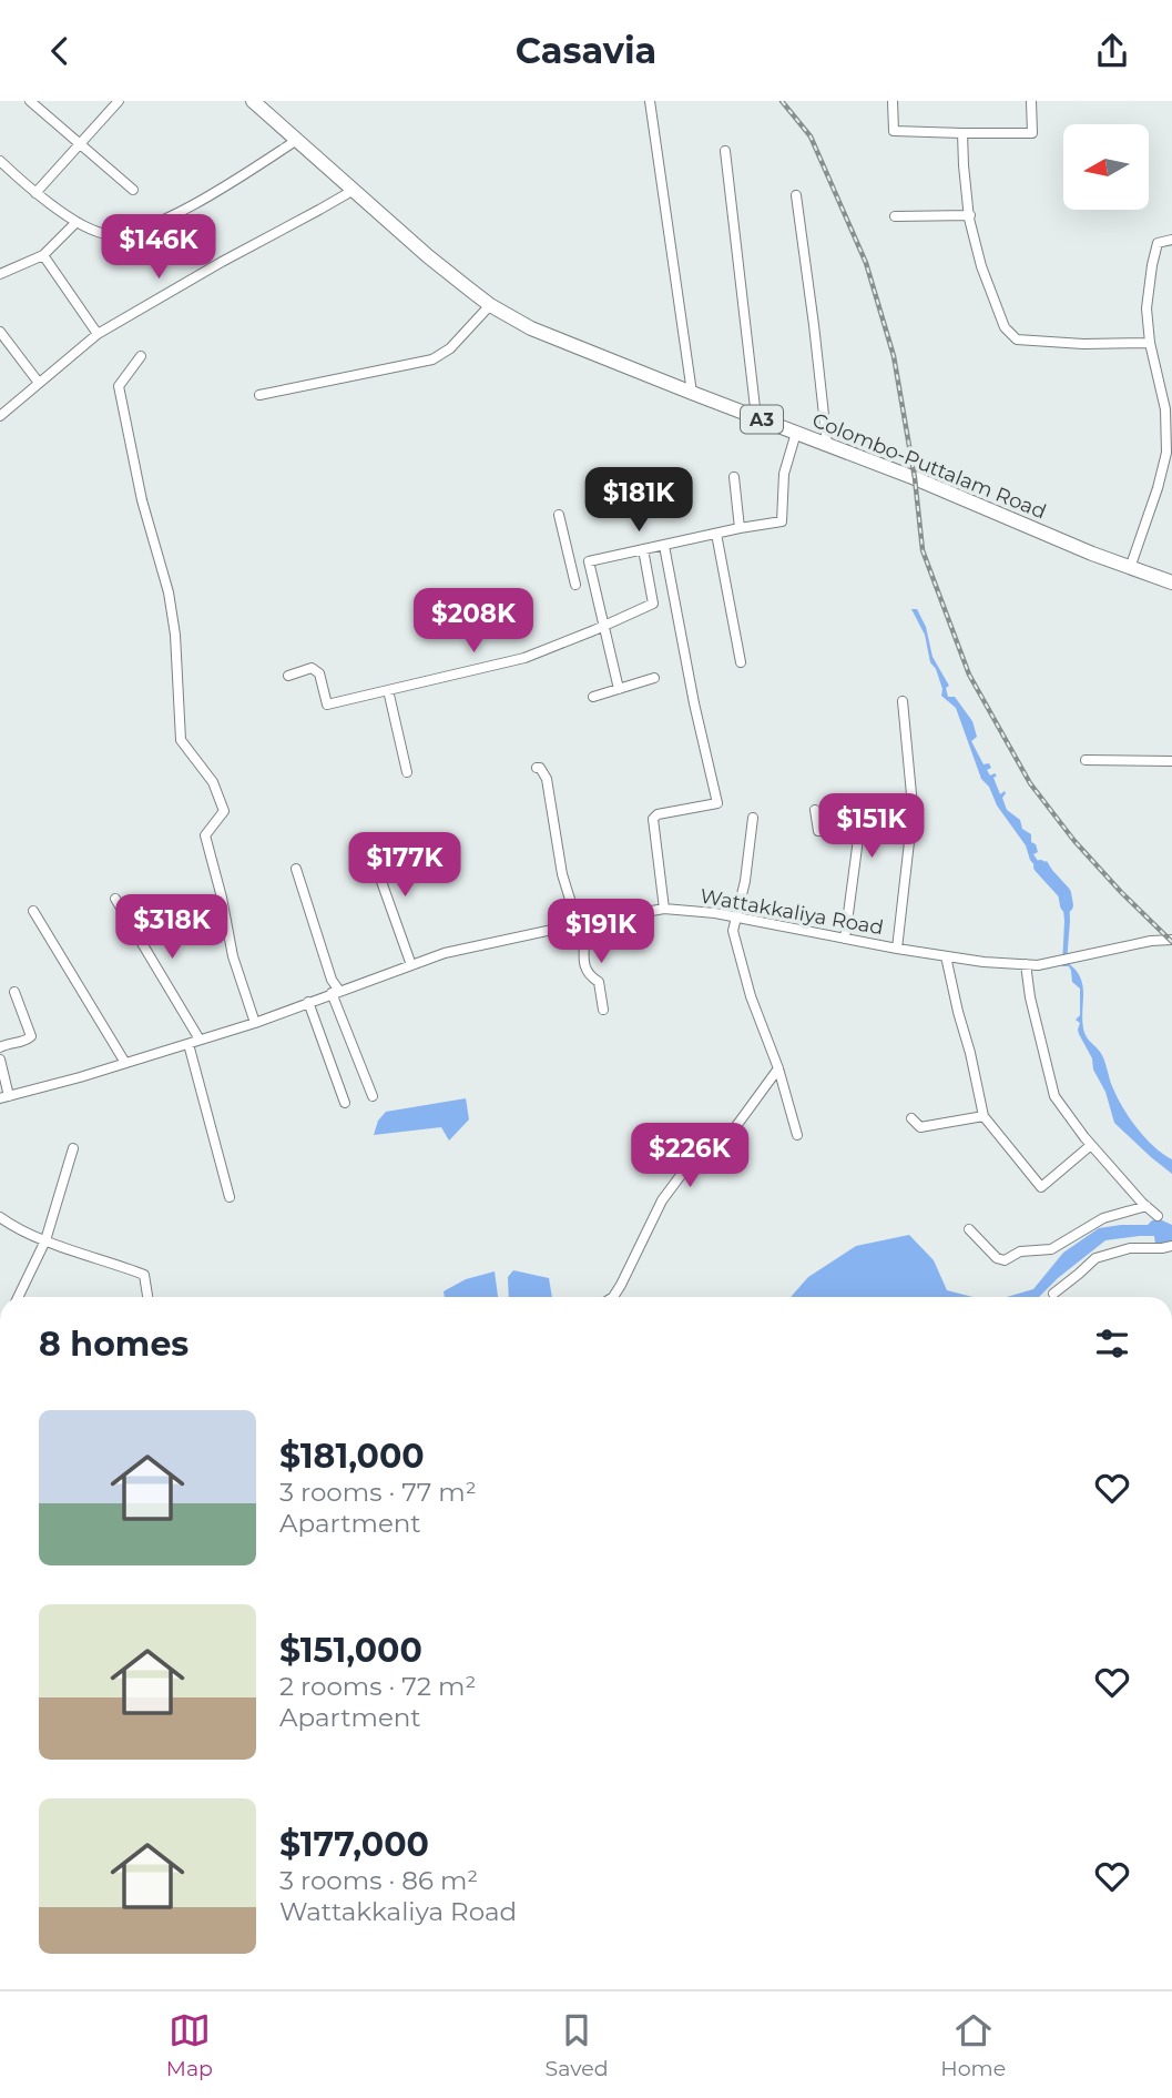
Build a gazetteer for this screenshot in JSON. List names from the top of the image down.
{
  "streets": {
    "highway": ["A3", "Colombo-Puttalam Road"],
    "street": ["Wattakkaliya Road"]
  },
  "north": "left",
  "page": {
    "header": "Casavia",
    "price": [
      "$146K",
      "$181K",
      "$208K",
      "$151K",
      "$177K",
      "$318K",
      "$191K",
      "$226K"
    ],
    "heading": "8 homes",
    "list": [
      {
        "name": "$181,000",
        "note": "3 rooms · 77 m² · Apartment"
      },
      {
        "name": "$151,000",
        "note": "2 rooms · 72 m² · Apartment"
      },
      {
        "name": "$177,000",
        "note": "3 rooms · 86 m² · Wattakkaliya Road"
      }
    ],
    "tabs": ["Map", "Saved", "Home"]
  }
}
